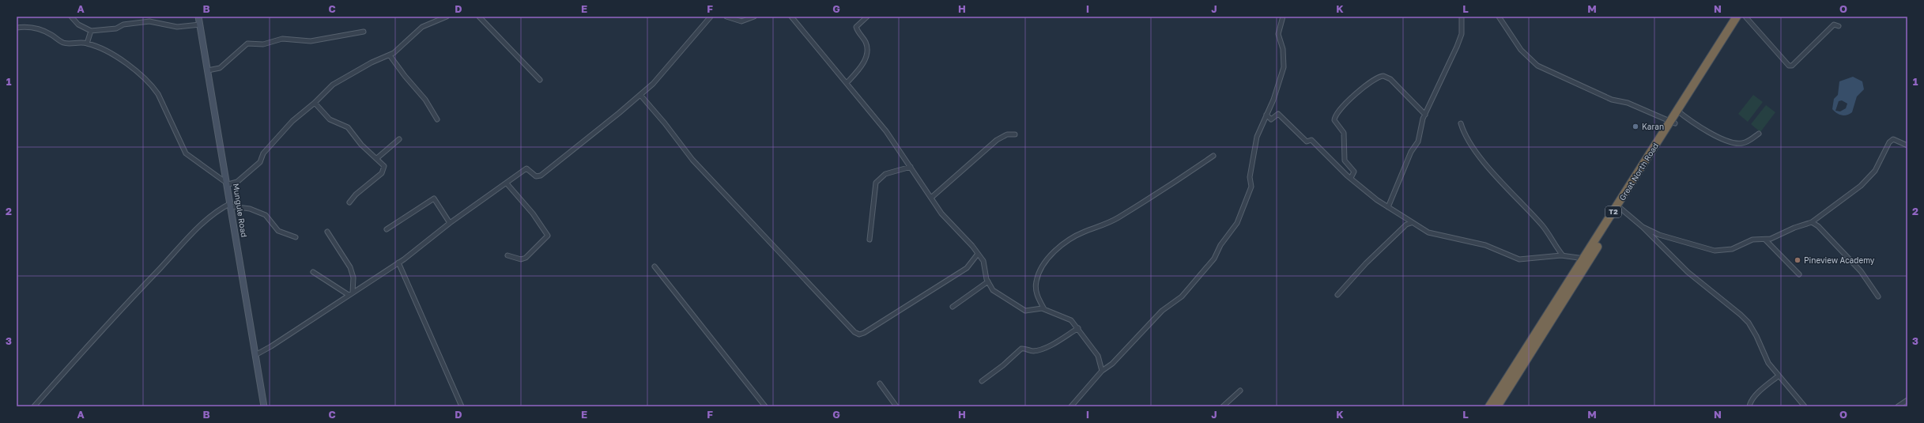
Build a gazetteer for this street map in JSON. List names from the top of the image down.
{
  "streets": {
    "highway": ["Great North Road", "T2"],
    "street": ["Mungule Road"]
  },
  "places": ["Karan", "Pineview Academy"],
  "grid": {
    "columns": [
      "A",
      "B",
      "C",
      "D",
      "E",
      "F",
      "G",
      "H",
      "I",
      "J",
      "K",
      "L",
      "M",
      "N",
      "O"
    ],
    "rows": ["1", "2", "3"]
  }
}
